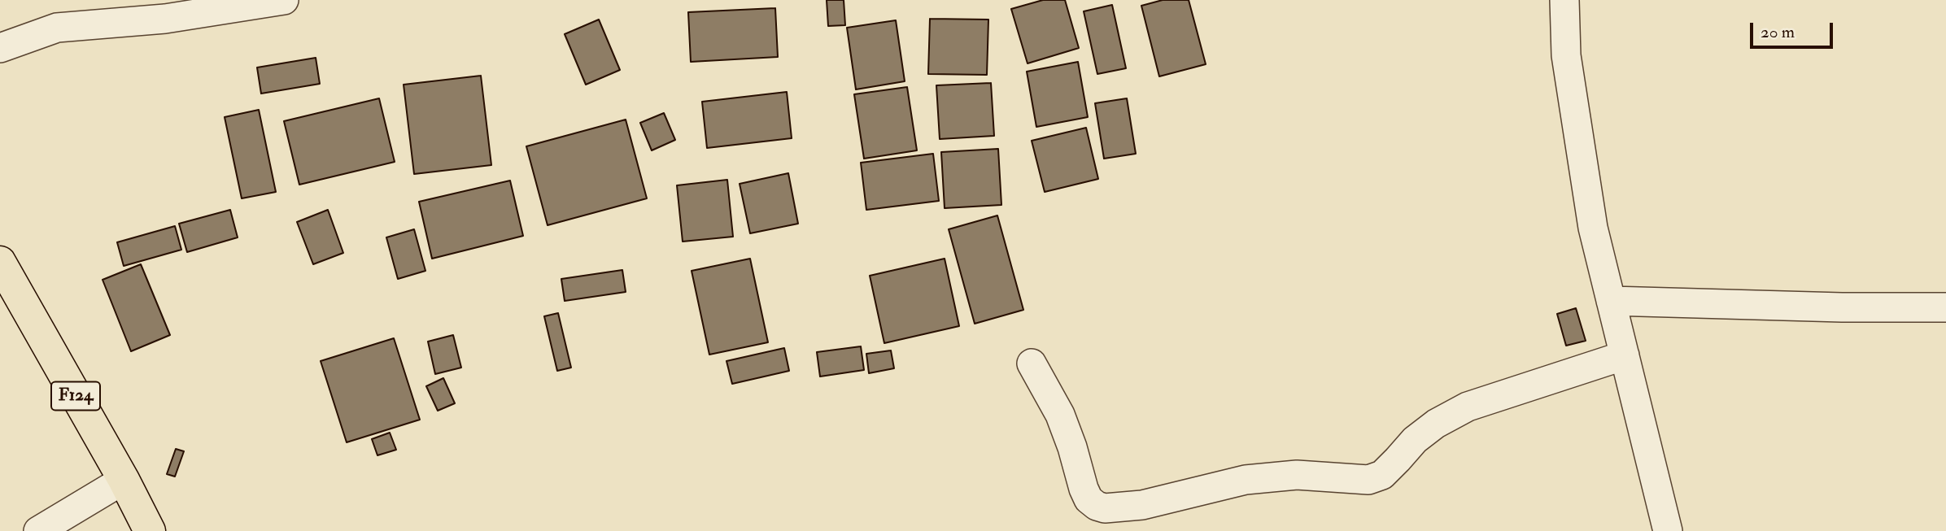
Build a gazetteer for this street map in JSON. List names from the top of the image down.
{
  "streets": {
    "main road": ["F124"]
  },
  "scale_bar": "20 m"
}
